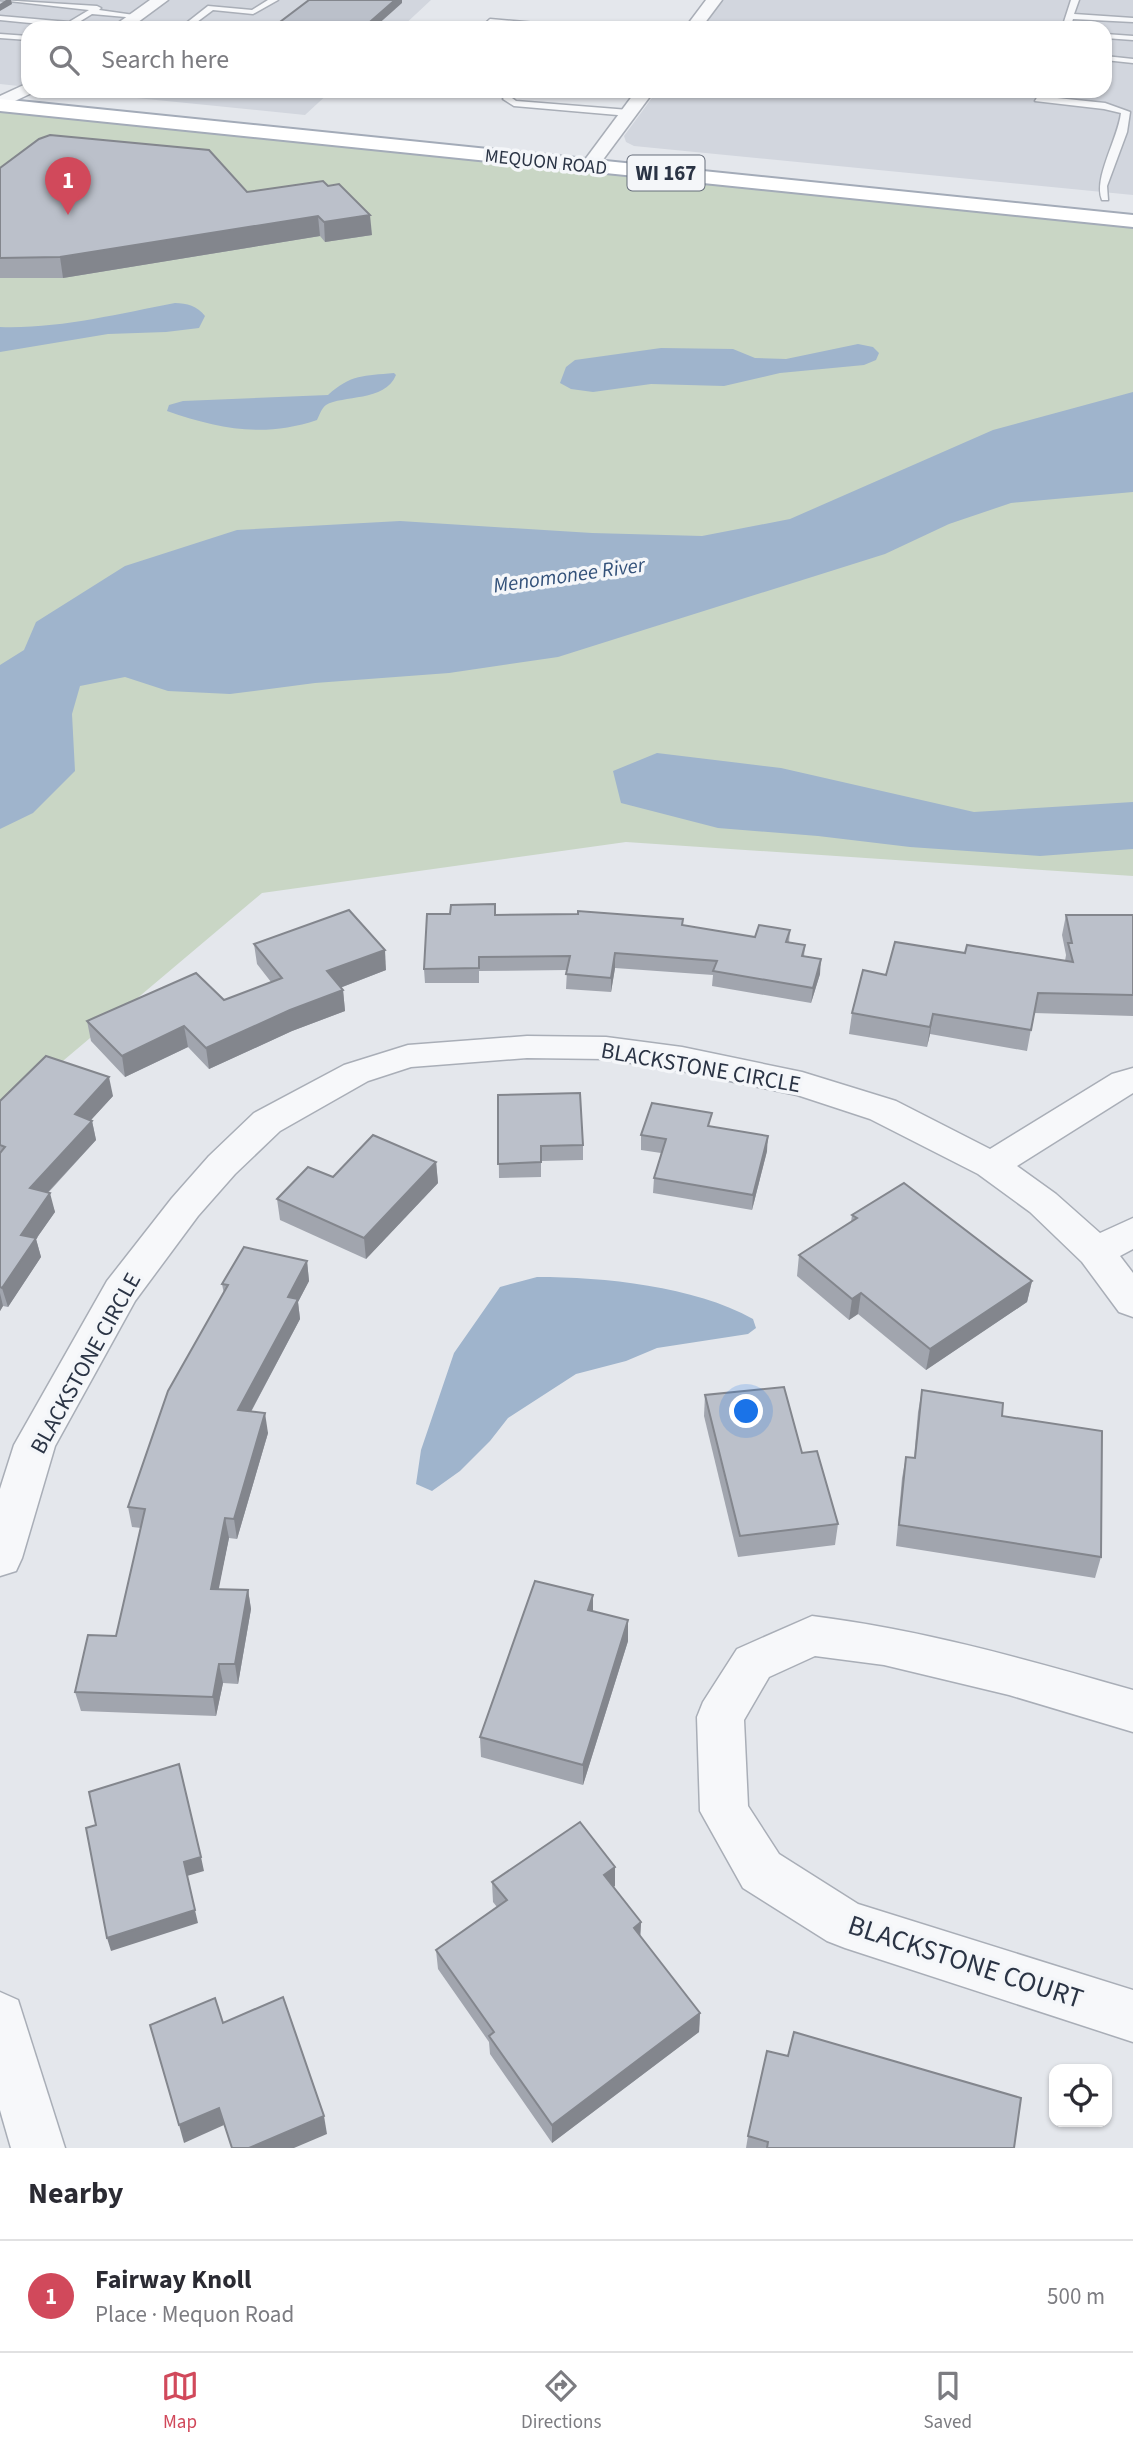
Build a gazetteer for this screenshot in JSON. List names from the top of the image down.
{
  "streets": {
    "main road": ["MEQUON ROAD", "WI 167"],
    "street": ["BLACKSTONE CIRCLE", "BLACKSTONE COURT"]
  },
  "water": ["Menomonee River"],
  "page": {
    "search": "Search here",
    "pins": "1",
    "heading": "Nearby",
    "list": [
      {
        "mark": "1",
        "name": "Fairway Knoll",
        "note": "Place · Mequon Road",
        "value": "500 m"
      }
    ],
    "nav": ["Map", "Directions", "Saved"]
  }
}
